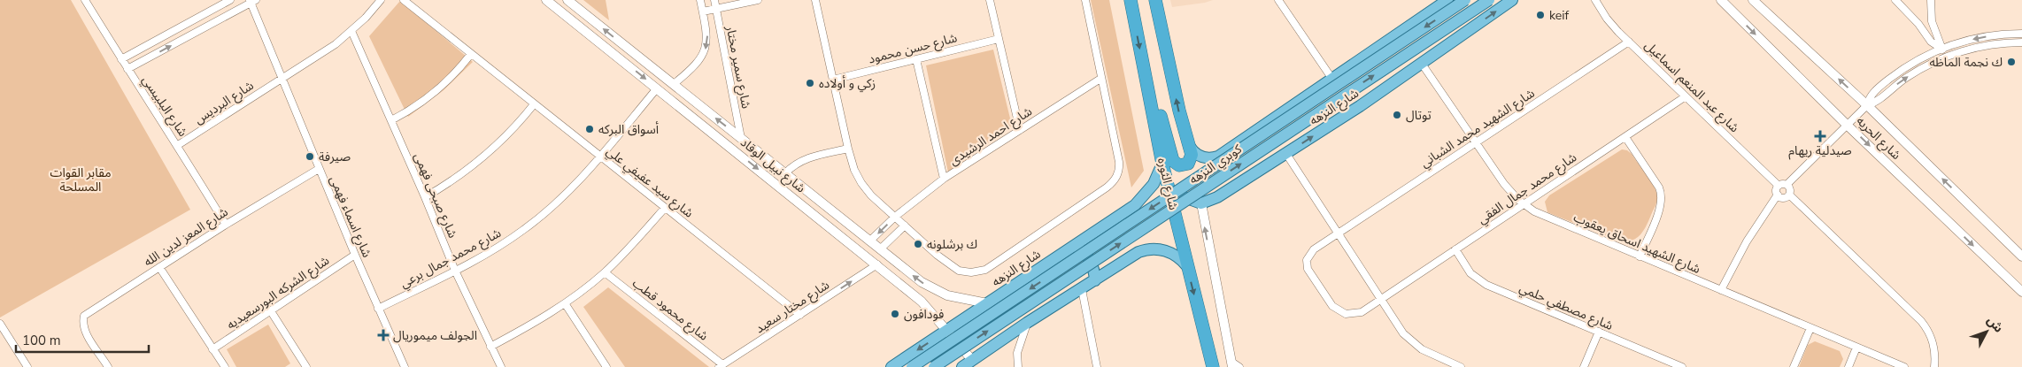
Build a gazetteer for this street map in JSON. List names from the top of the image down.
{
  "streets": {
    "highway": ["شارع الثوره"],
    "main road": ["شارع النزهه", "كوبري النزهه"],
    "street": [
      "شارع حسن محمود",
      "شارع سمير مختار",
      "شارع عبد المنعم اسماعيل",
      "شارع البرديس",
      "شارع البلبيسي",
      "شارع الشهيد محمد الشباني",
      "شارع احمد الرشيدى",
      "شارع الحريه",
      "شارع نبيل الوقاد",
      "شارع سيد عفيفي علي",
      "شارع محمد جمال الفقي",
      "شارع صبحى فهمى",
      "شارع اسماء فهمى",
      "شارع المعز لدين الله",
      "شارع الشهيد اسحاق يعقوب",
      "شارع محمد جمال برعي",
      "شارع الشركه البورسعيديه",
      "شارع مختار سعيد",
      "شارع مصطفي حلمي",
      "شارع محمود قطب"
    ]
  },
  "crossings": [
    ["شارع سمير مختار", "شارع نبيل الوقاد"],
    ["شارع عبد المنعم اسماعيل", "شارع الشهيد محمد الشباني"],
    ["شارع عبد المنعم اسماعيل", "شارع محمد جمال الفقي"],
    ["شارع البرديس", "شارع البلبيسي"],
    ["شارع البرديس", "شارع صبحى فهمى"],
    ["شارع البرديس", "شارع اسماء فهمى"],
    ["شارع البلبيسي", "شارع المعز لدين الله"],
    ["شارع النزهه", "شارع نبيل الوقاد"],
    ["شارع النزهه", "شارع الثوره"],
    ["شارع النزهه", "شارع الشهيد اسحاق يعقوب"],
    ["شارع الشهيد محمد الشباني", "شارع محمد جمال الفقي"],
    ["شارع الشهيد محمد الشباني", "شارع الشهيد اسحاق يعقوب"],
    ["شارع احمد الرشيدى", "شارع نبيل الوقاد"],
    ["شارع نبيل الوقاد", "شارع محمد جمال برعي"],
    ["شارع نبيل الوقاد", "شارع مختار سعيد"],
    ["شارع سيد عفيفي علي", "شارع محمد جمال برعي"],
    ["شارع سيد عفيفي علي", "شارع مختار سعيد"],
    ["شارع محمد جمال الفقي", "شارع الشهيد اسحاق يعقوب"],
    ["شارع محمد جمال الفقي", "شارع مصطفي حلمي"],
    ["شارع صبحى فهمى", "شارع محمد جمال برعي"],
    ["شارع اسماء فهمى", "شارع المعز لدين الله"],
    ["شارع اسماء فهمى", "شارع محمد جمال برعي"],
    ["شارع اسماء فهمى", "شارع الشركه البورسعيديه"],
    ["شارع مختار سعيد", "شارع محمود قطب"]
  ],
  "one_way": ["شارع مختار سعيد"],
  "parks": ["مقابر القوات المسلحة"],
  "places": {
    "other": [
      "keif",
      "ك نجمة الماظه",
      "زكي و أولاده",
      "توتال",
      "أسواق البركه",
      "صيرفة",
      "ك برشلونه",
      "فودافون"
    ],
    "health": ["صيدلية ريهام", "الجولف ميموريال"]
  },
  "scale_bar": "100 m",
  "north": "top right"
}
